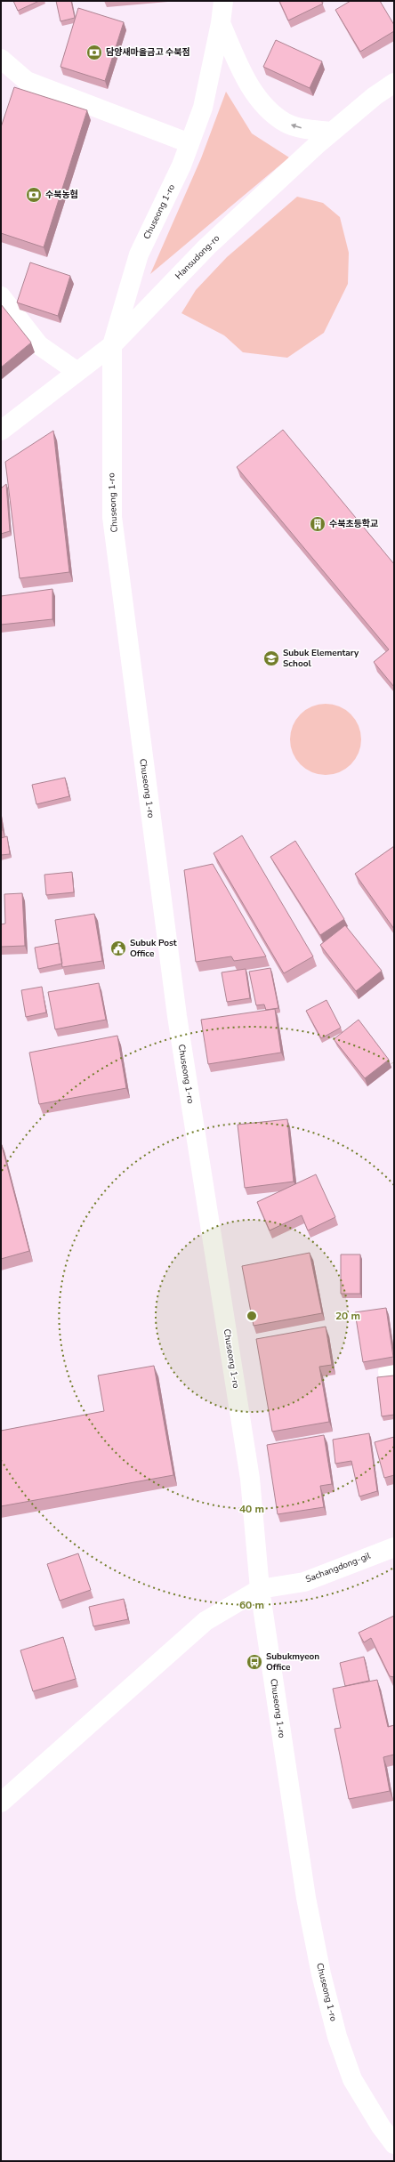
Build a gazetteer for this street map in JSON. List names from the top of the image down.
{
  "streets": {
    "street": ["Chuseong 1-ro", "Hansudong-ro", "Sachangdong-gil"]
  },
  "crossings": [
    ["Chuseong 1-ro", "Hansudong-ro"],
    ["Chuseong 1-ro", "Sachangdong-gil"]
  ],
  "places": {
    "bank": ["담양새마을금고 수북점", "수북농협"],
    "building": ["수북초등학교"],
    "school or university": ["Subuk Elementary School"],
    "public building": ["Subuk Post Office"],
    "bus stop": ["Subukmyeon Office"]
  },
  "rings": ["20 m", "40 m", "60 m"]
}
